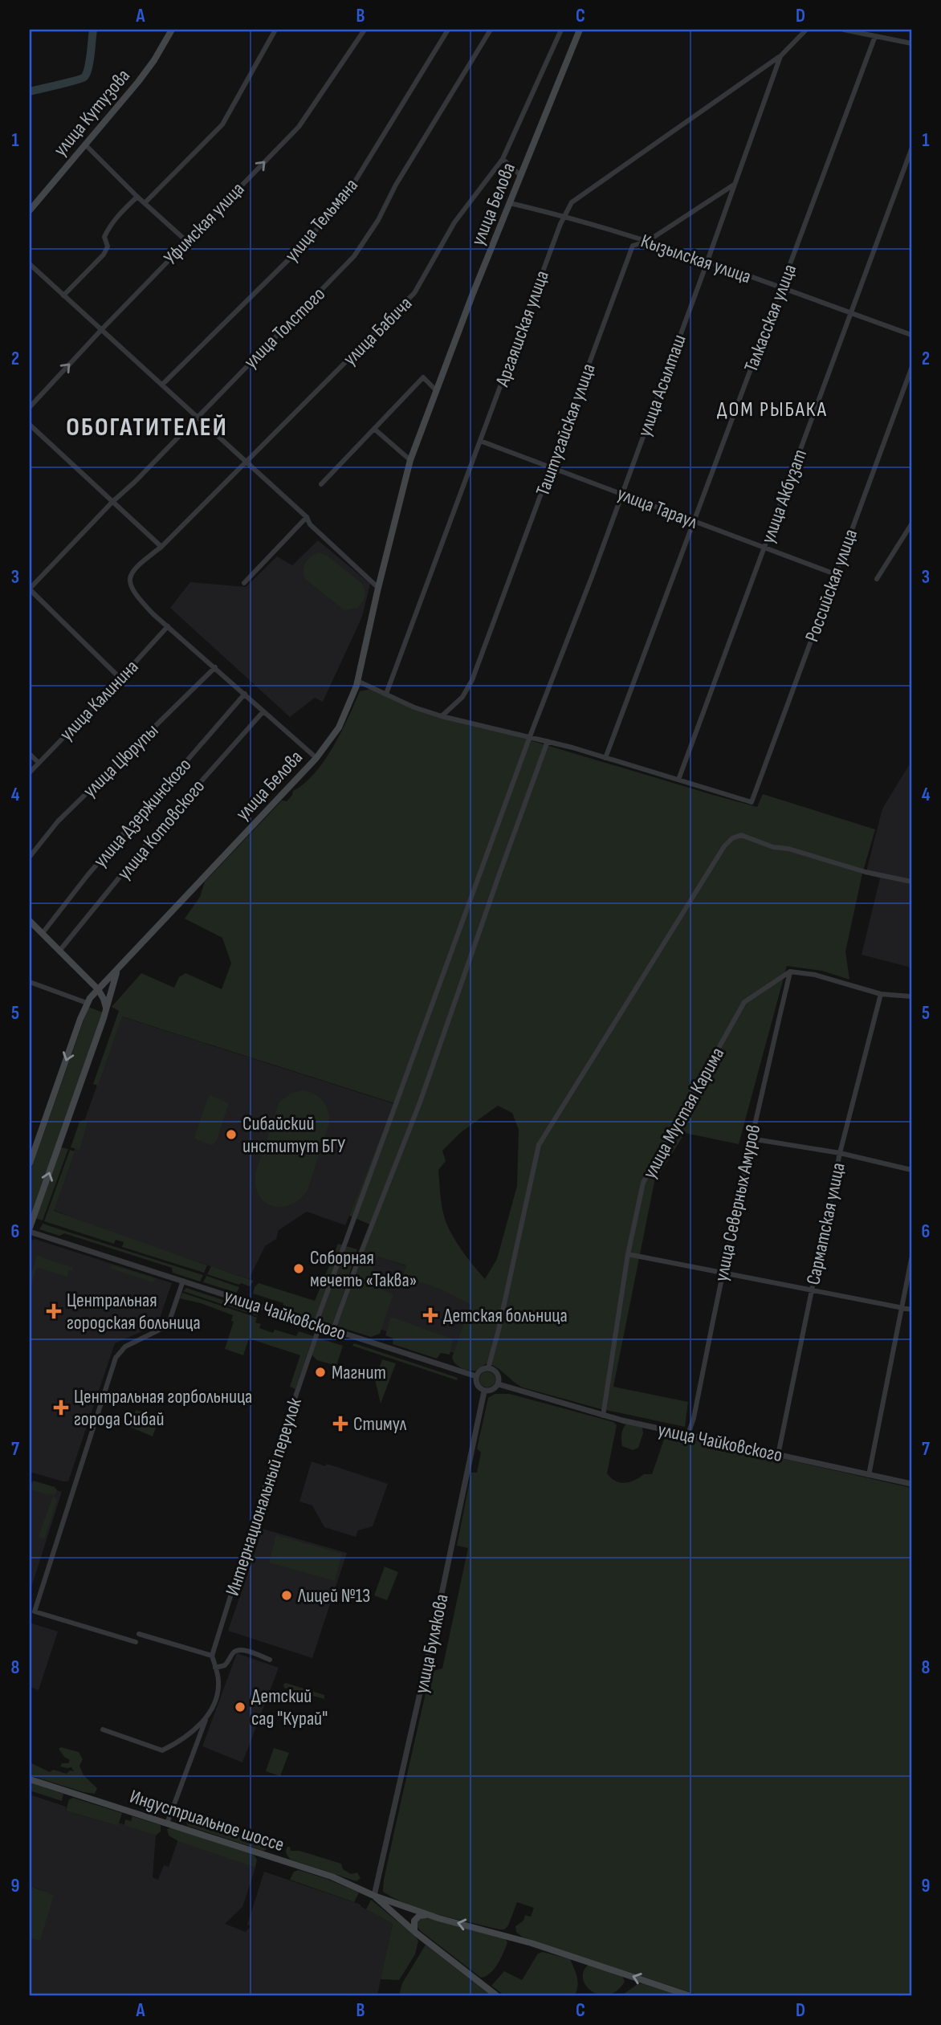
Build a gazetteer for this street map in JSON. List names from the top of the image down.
{
  "streets": {
    "main road": ["улица Кутузова", "улица Белова", "Индустриальное шоссе"],
    "street": [
      "улица Тельмана",
      "Уфимская улица",
      "Кызылская улица",
      "Талкасская улица",
      "улица Толстого",
      "Аргаяшская улица",
      "улица Бабича",
      "улица Асылташ",
      "Таштугайская улица",
      "улица Акбузат",
      "улица Тараул",
      "Российская улица",
      "улица Калинина",
      "улица Цюрупы",
      "улица Дзержинского",
      "улица Котовского",
      "улица Мустая Карима",
      "улица Северных Амуров",
      "Сарматская улица",
      "улица Чайковского",
      "Интернациональный переулок",
      "улица Булякова"
    ]
  },
  "crossings": [
    ["улица Белова", "Кызылская улица"],
    ["улица Белова", "улица Чайковского"],
    ["Кызылская улица", "Талкасская улица"],
    ["Кызылская улица", "Аргаяшская улица"],
    ["Кызылская улица", "улица Асылташ"],
    ["Кызылская улица", "Таштугайская улица"],
    ["Кызылская улица", "улица Акбузат"],
    ["Талкасская улица", "улица Тараул"],
    ["Аргаяшская улица", "улица Асылташ"],
    ["Аргаяшская улица", "улица Тараул"],
    ["улица Бабича", "улица Калинина"],
    ["улица Асылташ", "Таштугайская улица"],
    ["улица Асылташ", "улица Тараул"],
    ["улица Асылташ", "Интернациональный переулок"],
    ["Таштугайская улица", "улица Тараул"],
    ["улица Акбузат", "улица Тараул"],
    ["улица Акбузат", "Российская улица"],
    ["улица Тараул", "Российская улица"],
    ["улица Мустая Карима", "улица Северных Амуров"],
    ["улица Мустая Карима", "улица Чайковского"],
    ["улица Северных Амуров", "улица Чайковского"],
    ["Сарматская улица", "улица Чайковского"],
    ["улица Чайковского", "Интернациональный переулок"],
    ["улица Чайковского", "улица Булякова"],
    ["улица Булякова", "Индустриальное шоссе"]
  ],
  "one_way": ["Уфимская улица"],
  "districts": ["ДОМ РЫБАКА", "ОБОГАТИТЕЛЕЙ"],
  "places": {
    "other": [
      "Сибайский институт БГУ",
      "Соборная мечеть «Таква»",
      "Магнит",
      "Лицей №13",
      "Детский сад \"Курай\""
    ],
    "health": [
      "Центральная городская больница",
      "Детская больница",
      "Центральная горбольница города Сибай",
      "Стимул"
    ]
  },
  "grid": {
    "columns": [
      "A",
      "B",
      "C",
      "D"
    ],
    "rows": [
      "1",
      "2",
      "3",
      "4",
      "5",
      "6",
      "7",
      "8",
      "9"
    ]
  }
}
